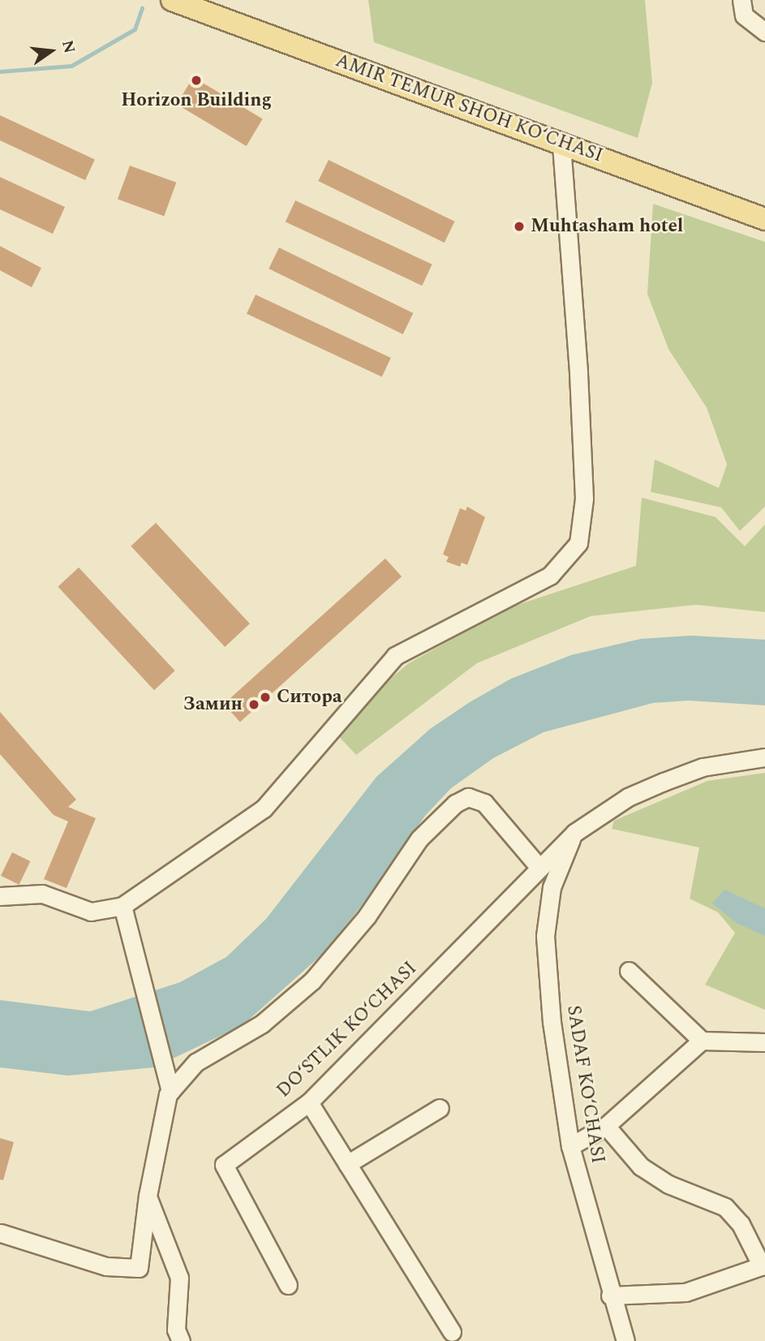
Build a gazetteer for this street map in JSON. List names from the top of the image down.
{
  "streets": {
    "main road": ["AMIR TEMUR SHOH KO‘CHASI"],
    "street": ["DO‘STLIK KO‘CHASI", "SADAF KO‘CHASI"]
  },
  "crossings": [
    ["DO‘STLIK KO‘CHASI", "SADAF KO‘CHASI"]
  ],
  "places": [
    "Horizon Building",
    "Muhtasham hotel",
    "Ситора",
    "Замин"
  ],
  "north": "right"
}
